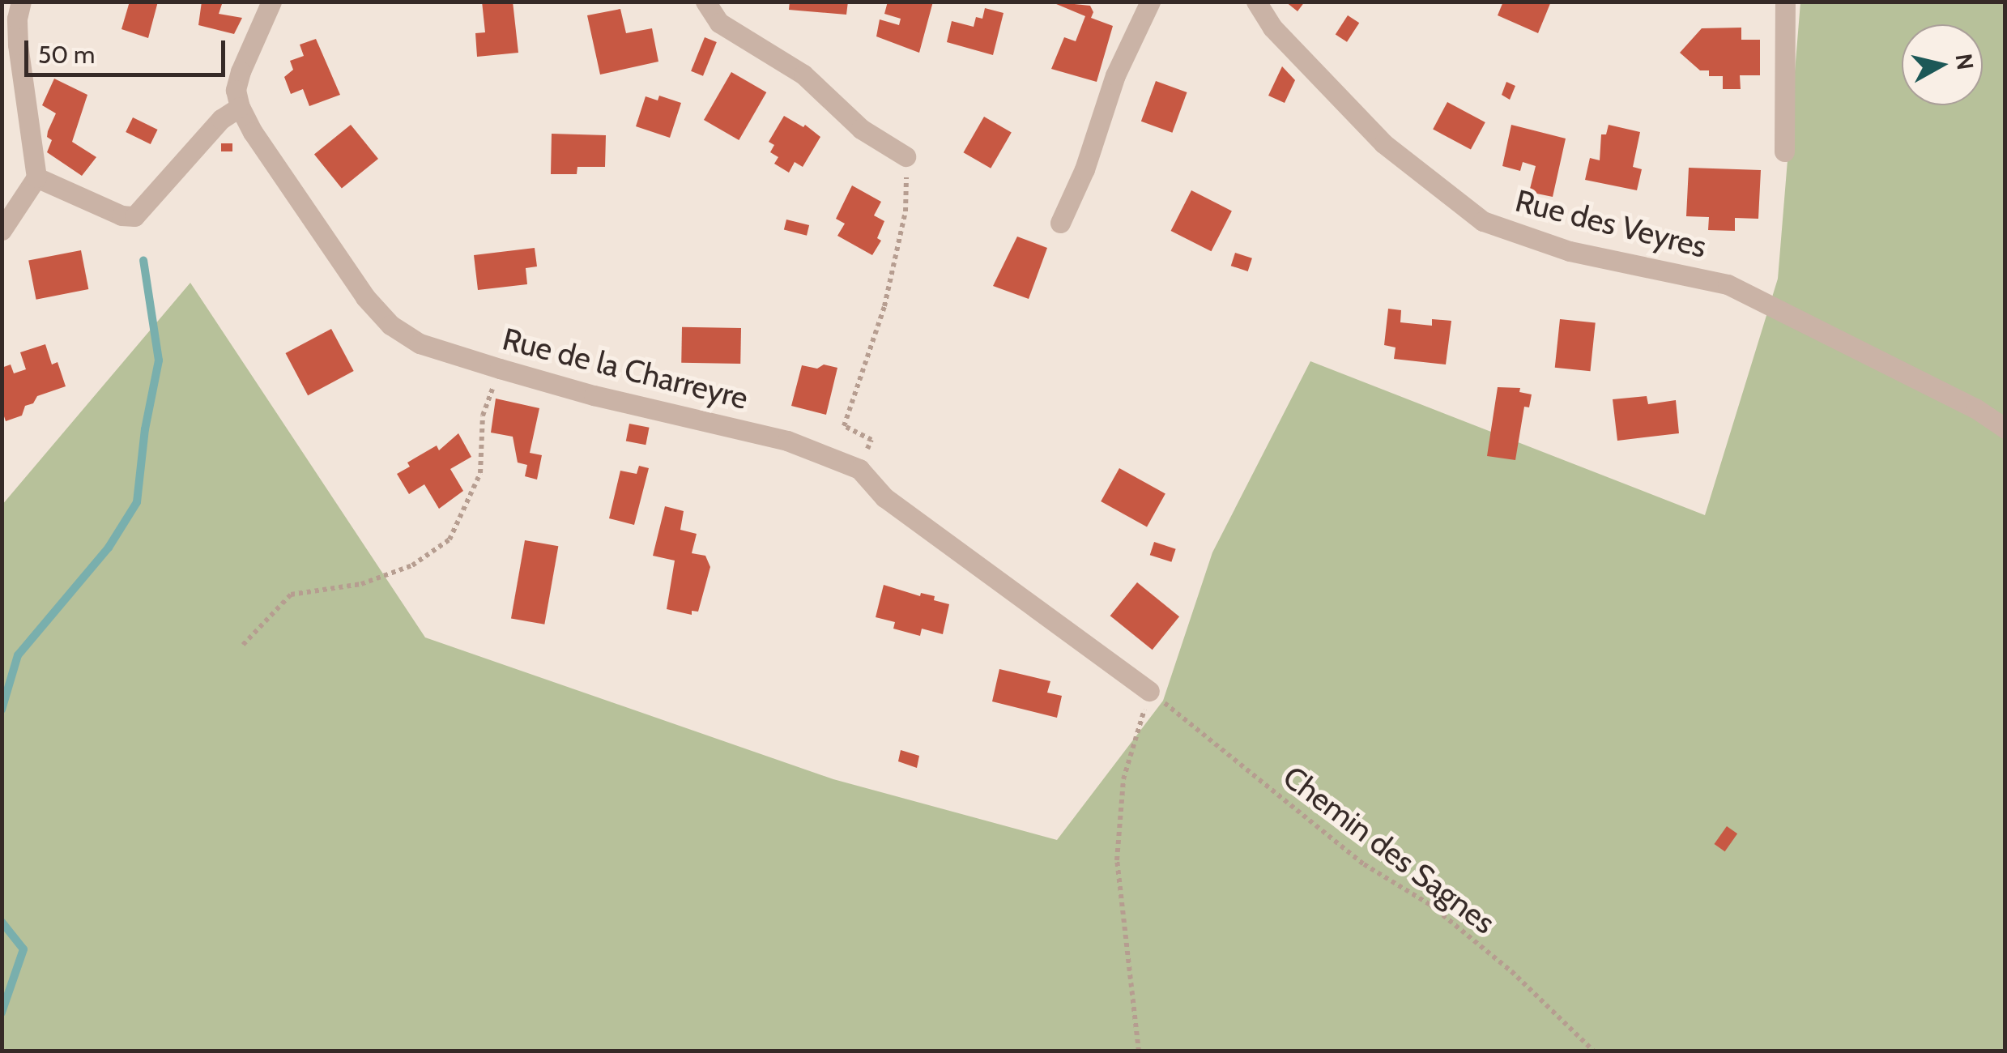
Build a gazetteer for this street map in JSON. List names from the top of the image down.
{
  "streets": {
    "street": ["Rue des Veyres", "Rue de la Charreyre"],
    "path": ["Chemin des Sagnes"]
  },
  "crossings": [
    ["Rue de la Charreyre", "Chemin des Sagnes"]
  ],
  "scale_bar": "50 m",
  "north": "right"
}
